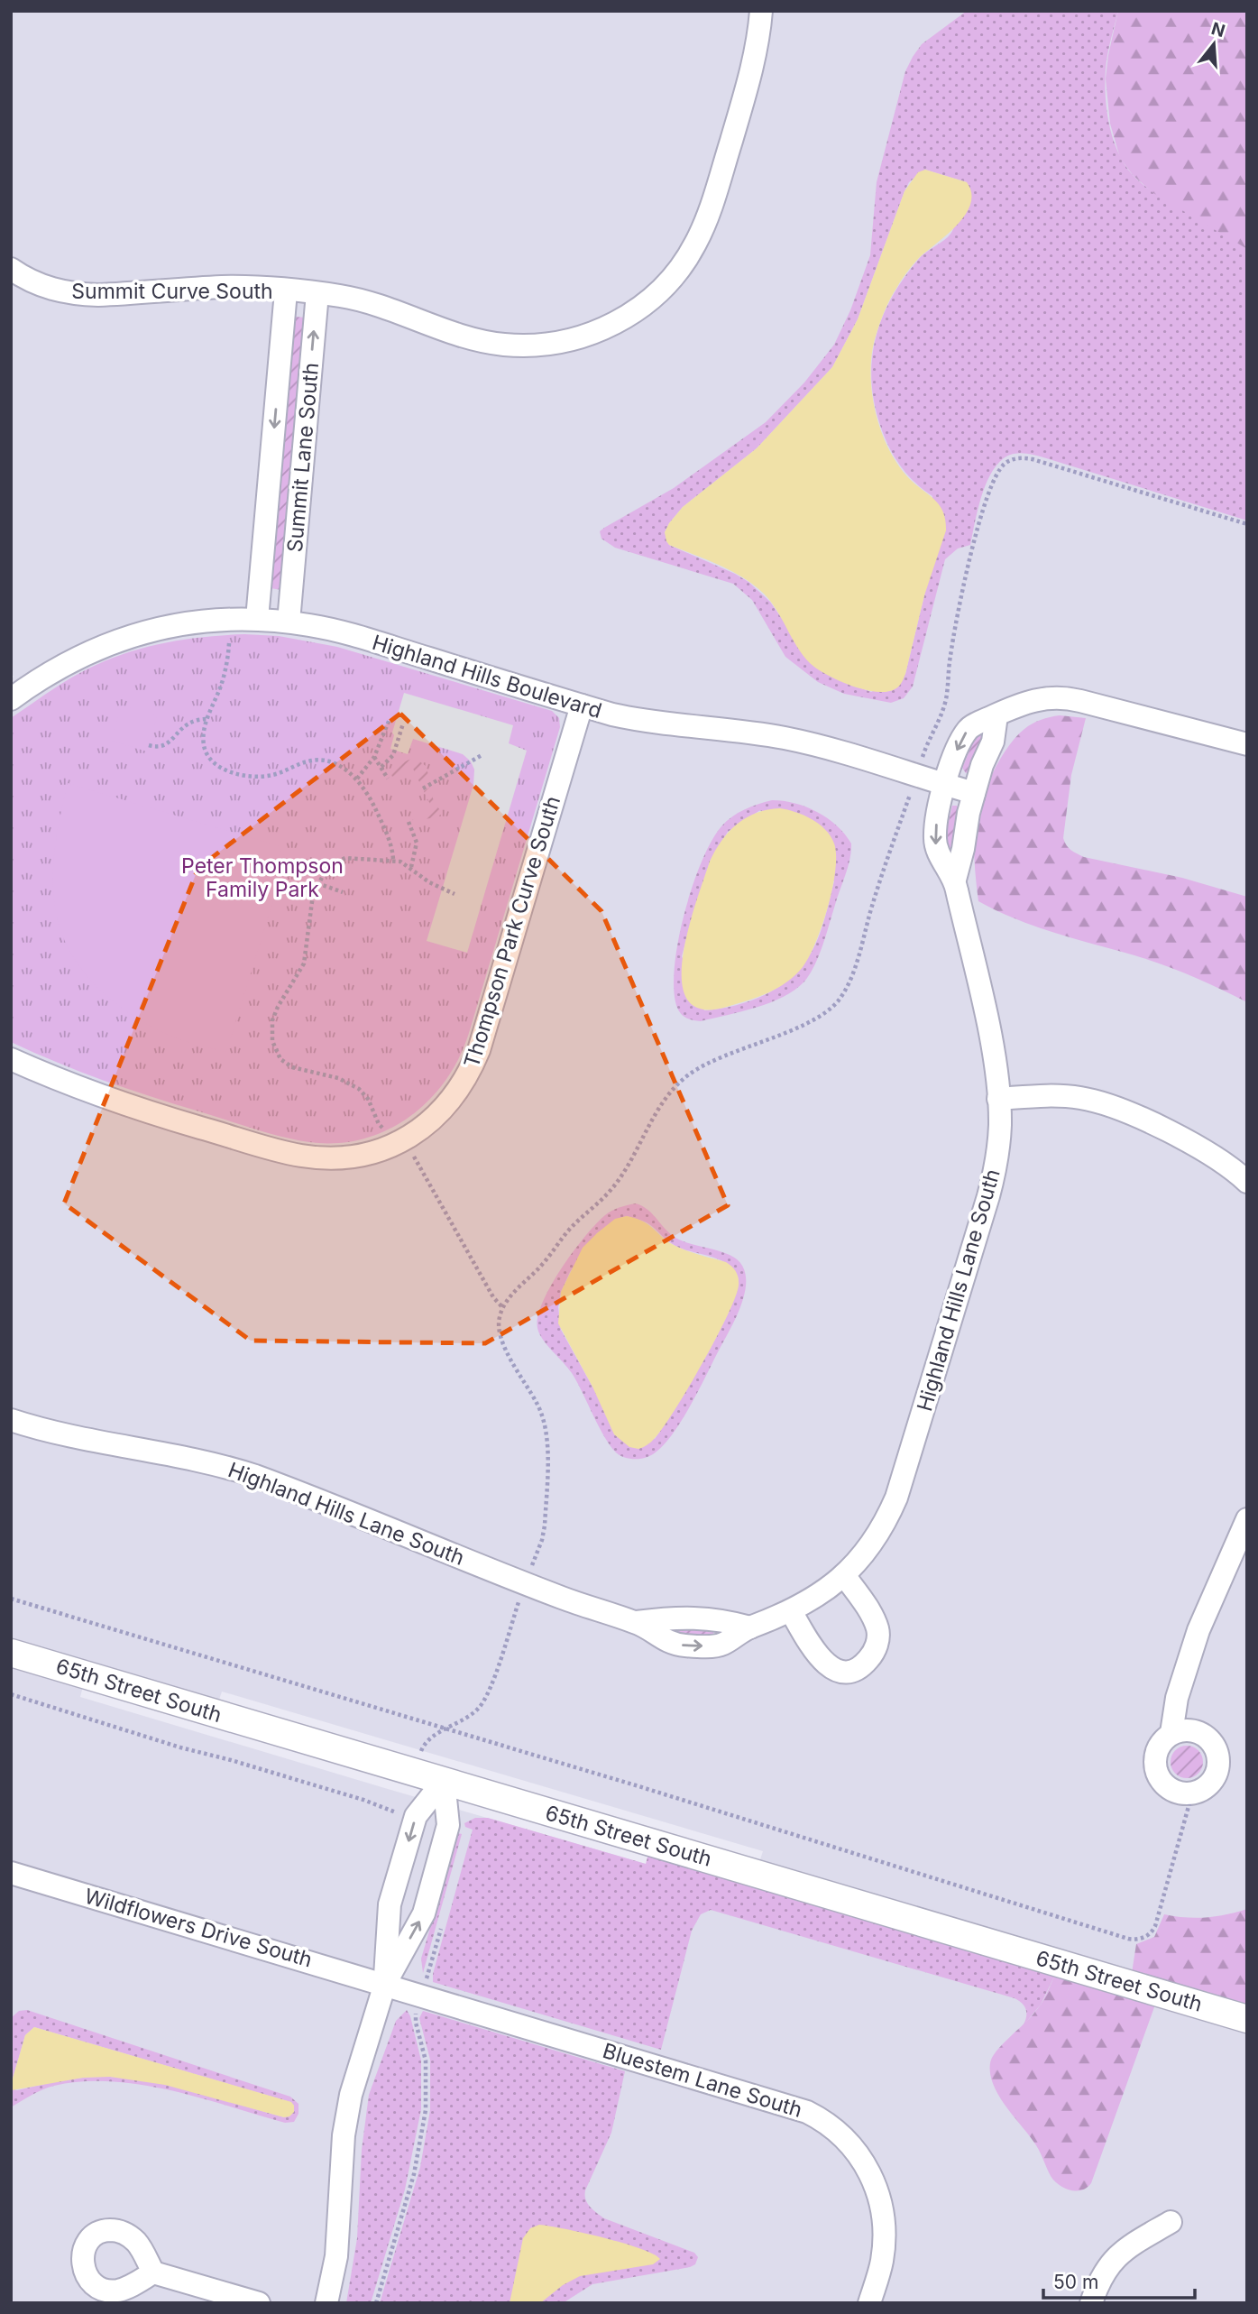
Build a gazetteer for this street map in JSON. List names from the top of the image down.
{
  "streets": {
    "street": [
      "Summit Curve South",
      "Summit Lane South",
      "Highland Hills Boulevard",
      "Thompson Park Curve South",
      "Highland Hills Lane South",
      "65th Street South",
      "Wildflowers Drive South",
      "Bluestem Lane South"
    ]
  },
  "crossings": [
    ["Summit Curve South", "Summit Lane South"],
    ["Summit Lane South", "Highland Hills Boulevard"],
    ["Highland Hills Boulevard", "Thompson Park Curve South"],
    ["Highland Hills Boulevard", "Highland Hills Lane South"],
    ["Wildflowers Drive South", "Bluestem Lane South"]
  ],
  "parks": ["Peter Thompson Family Park"],
  "scale_bar": "50 m",
  "north": "top"
}
